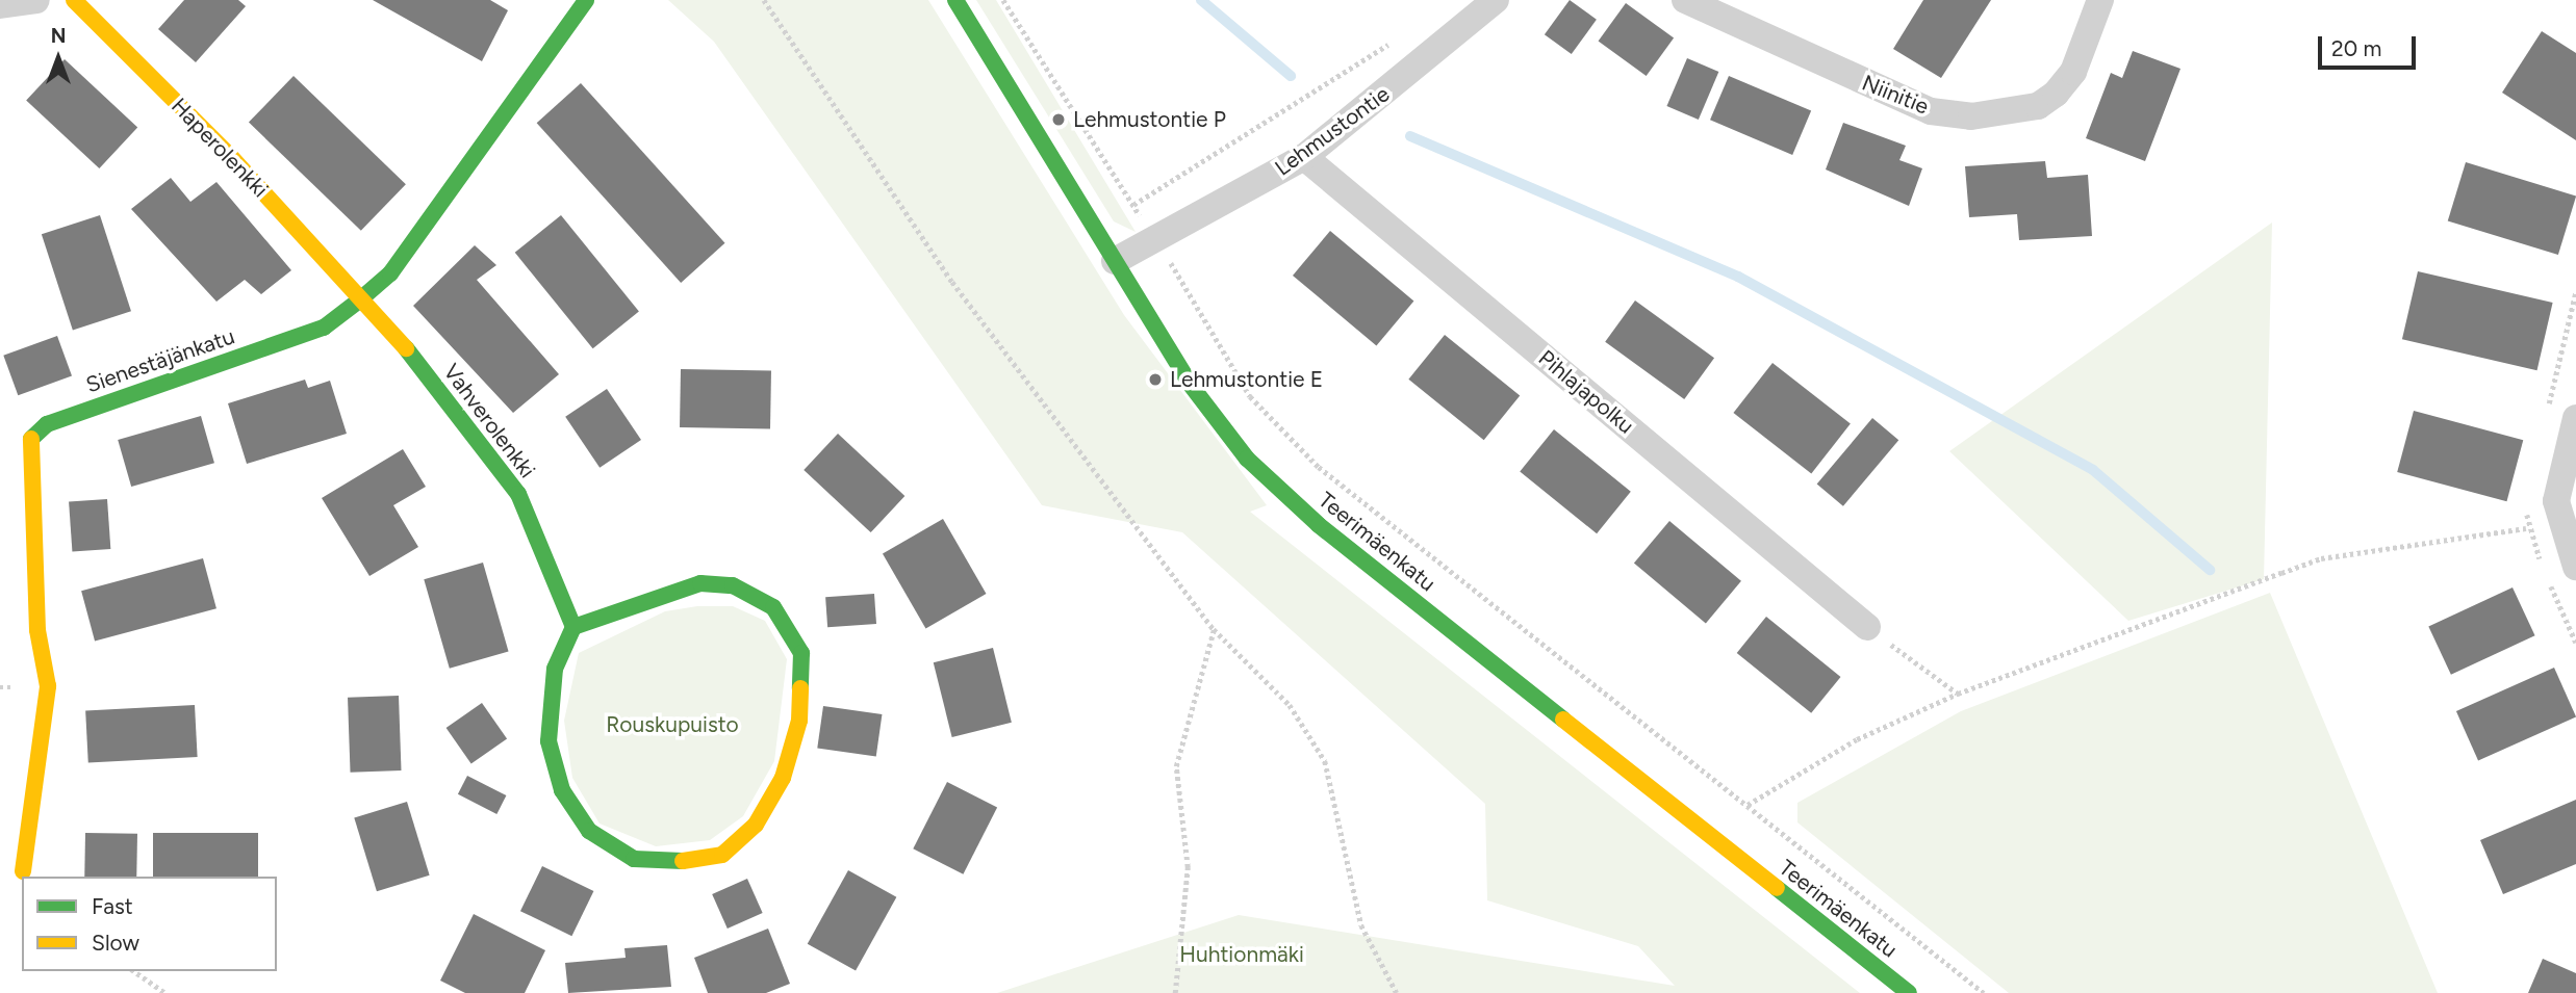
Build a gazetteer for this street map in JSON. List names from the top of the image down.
{
  "streets": {
    "street": [
      "Niinitie",
      "Lehmustontie",
      "Haperolenkki",
      "Sienestäjänkatu",
      "Pihlajapolku",
      "Vahverolenkki",
      "Teerimäenkatu"
    ]
  },
  "crossings": [
    ["Lehmustontie", "Pihlajapolku"],
    ["Lehmustontie", "Teerimäenkatu"],
    ["Haperolenkki", "Sienestäjänkatu"],
    ["Haperolenkki", "Vahverolenkki"],
    ["Sienestäjänkatu", "Vahverolenkki"]
  ],
  "parks": ["Rouskupuisto", "Huhtionmäki"],
  "places": ["Lehmustontie P", "Lehmustontie E"],
  "legend": ["Fast", "Slow"],
  "scale_bar": "20 m",
  "north": "top"
}
